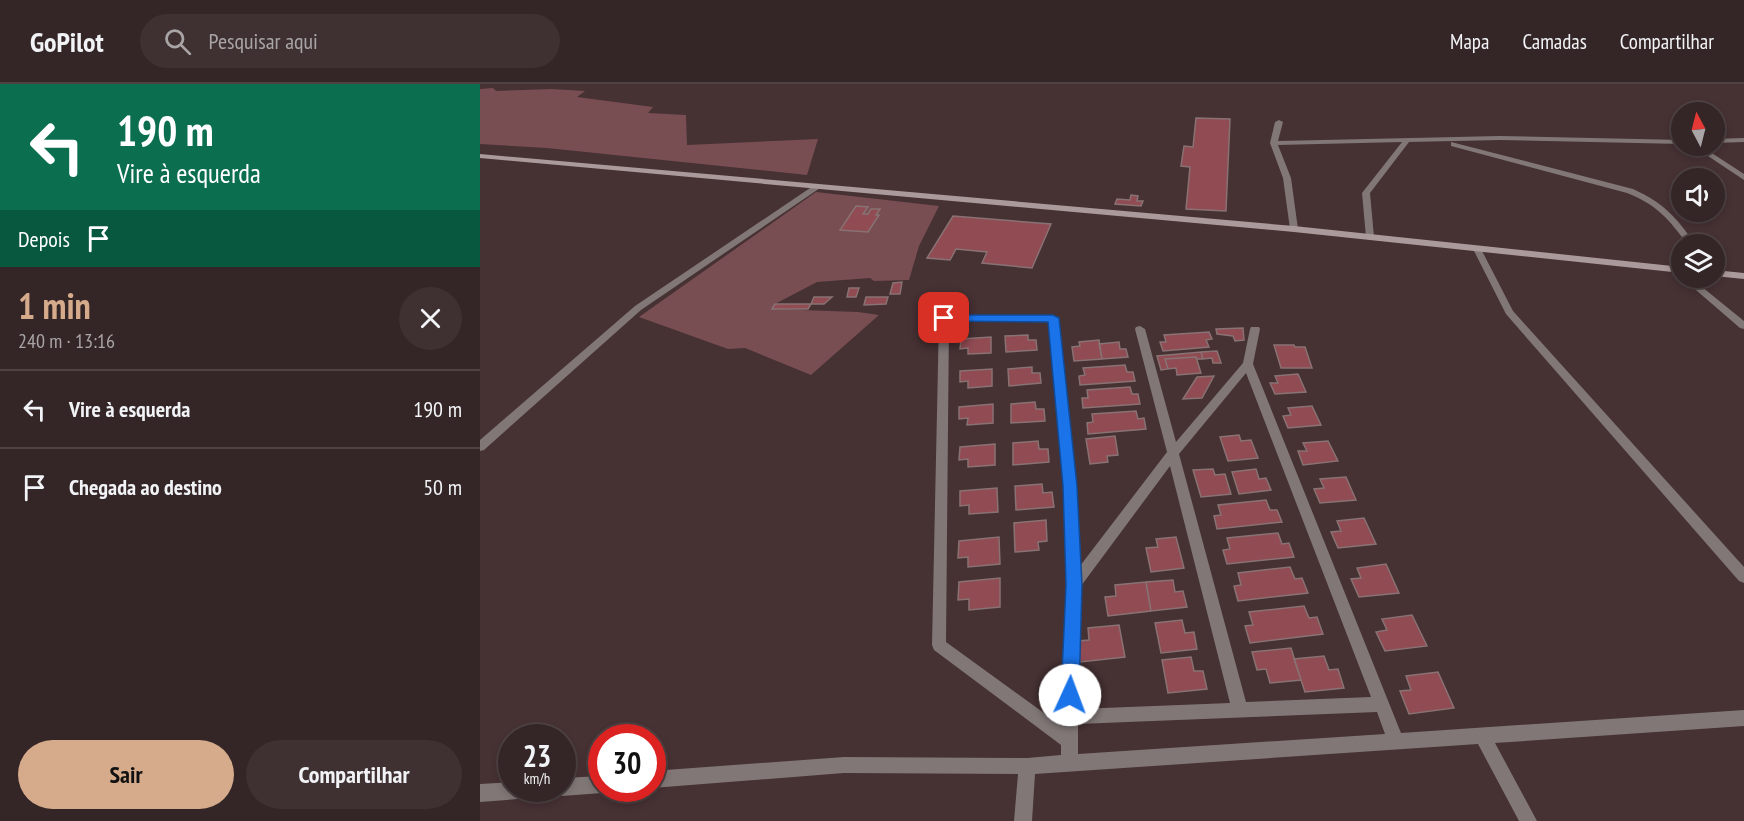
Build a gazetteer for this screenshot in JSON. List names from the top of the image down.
{
  "north": "top",
  "page": {
    "header": "GoPilot",
    "search": "Pesquisar aqui",
    "nav": ["Mapa", "Camadas", "Compartilhar"],
    "turn": ["190 m", "Vire à esquerda"],
    "then": "Depois",
    "heading": ["1 min", "240 m · 13:16"],
    "list": [
      {
        "name": "Vire à esquerda",
        "value": "190 m"
      },
      {
        "name": "Chegada ao destino",
        "value": "50 m"
      }
    ],
    "speed": "23 km/h",
    "limit": "30",
    "buttons": ["Sair", "Compartilhar"]
  }
}
